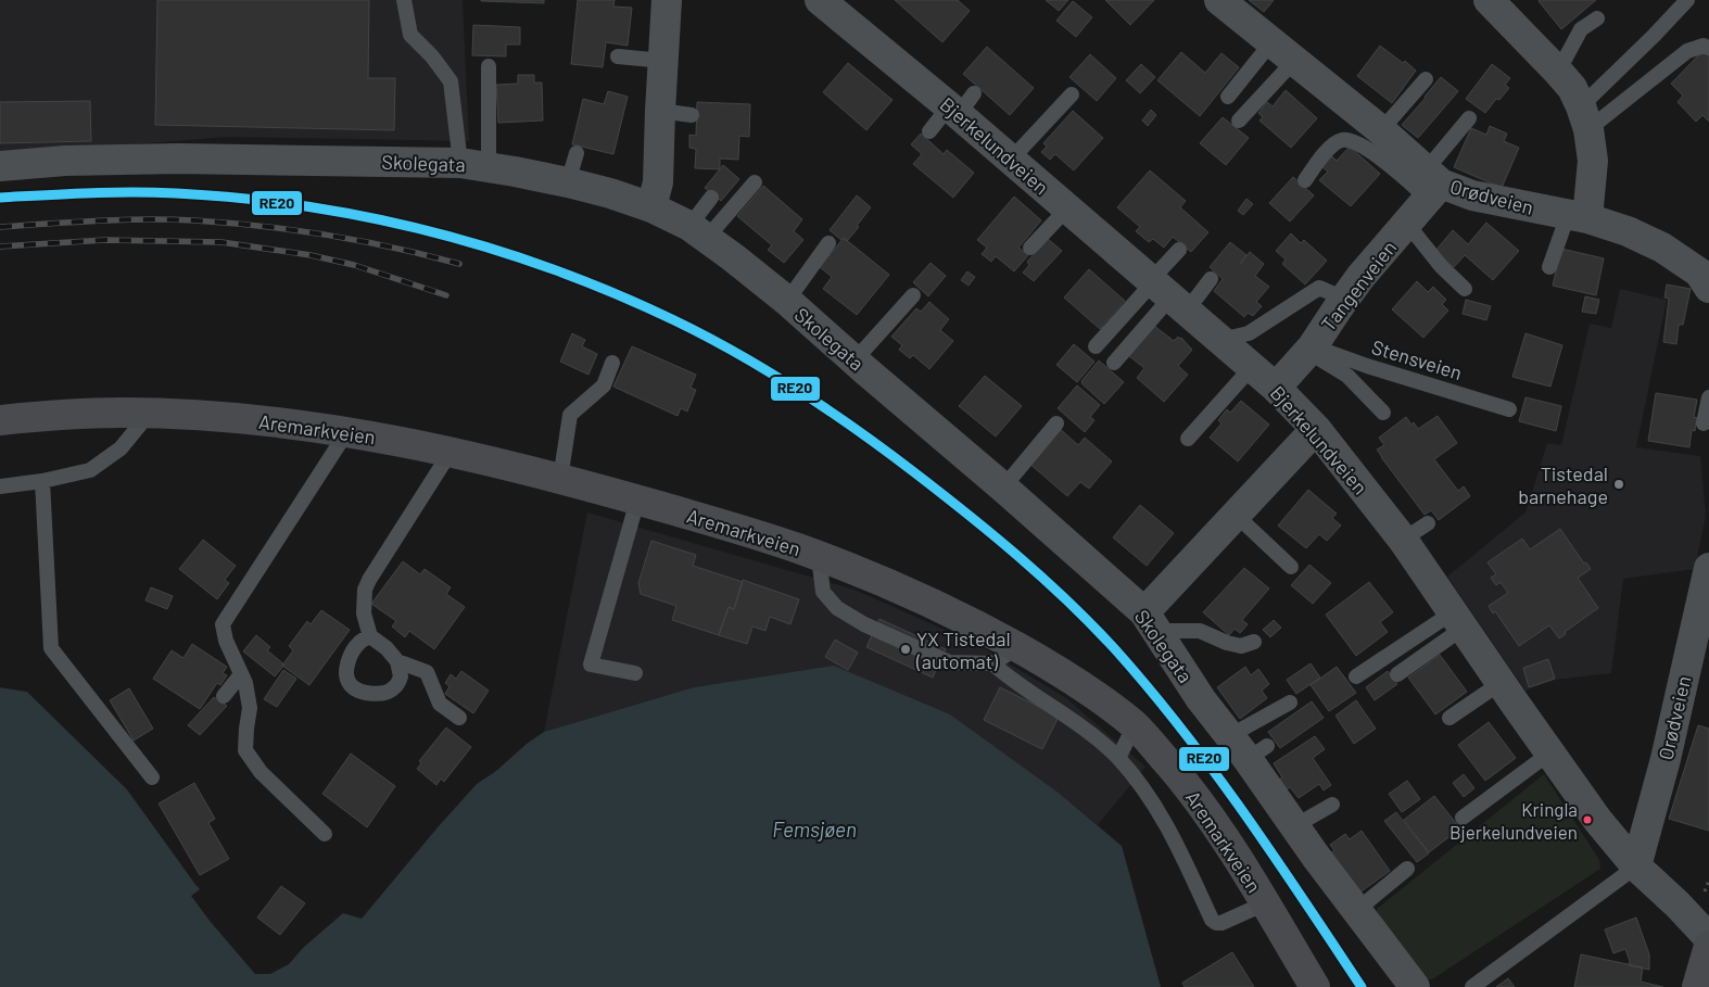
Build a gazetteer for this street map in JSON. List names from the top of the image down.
{
  "streets": {
    "main road": ["Aremarkveien"],
    "street": [
      "Bjerkelundveien",
      "Skolegata",
      "Orødveien",
      "Tangenveien"
    ],
    "lane": ["Stensveien"]
  },
  "crossings": [
    ["Bjerkelundveien", "Orødveien"],
    ["Bjerkelundveien", "Tangenveien"],
    ["Orødveien", "Tangenveien"],
    ["Tangenveien", "Stensveien"]
  ],
  "water": ["Femsjøen"],
  "places": ["Tistedal barnehage", "YX Tistedal (automat)", "Kringla Bjerkelundveien"],
  "lines": ["transit line RE20"]
}
